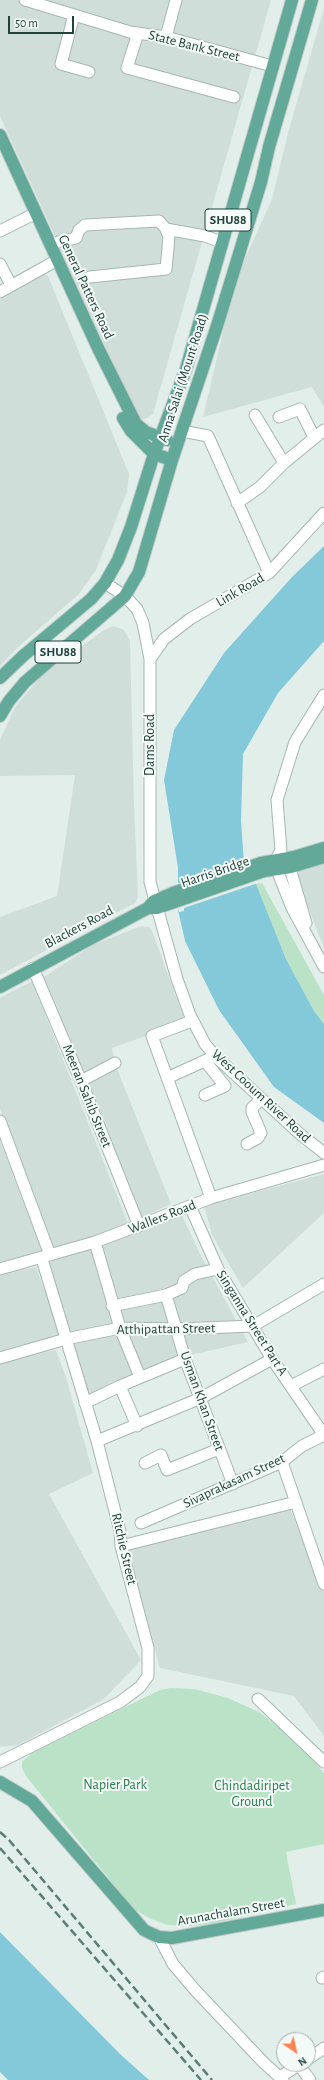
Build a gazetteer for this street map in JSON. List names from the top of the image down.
{
  "streets": {
    "main road": [
      "SHU88",
      "General Patters Road",
      "Anna Salai (Mount Road)",
      "Harris Bridge",
      "Blackers Road",
      "Arunachalam Street"
    ],
    "street": [
      "State Bank Street",
      "Link Road",
      "Dams Road",
      "Meeran Sahib Street",
      "West Cooum River Road",
      "Wallers Road",
      "Singanna Street Part A",
      "Atthipattan Street",
      "Usman Khan Street",
      "Sivaprakasam Street",
      "Ritchie Street"
    ]
  },
  "crossings": [
    ["State Bank Street", "Anna Salai (Mount Road)"],
    ["General Patters Road", "Anna Salai (Mount Road)"],
    ["Anna Salai (Mount Road)", "Dams Road"],
    ["Link Road", "Dams Road"],
    ["Dams Road", "Blackers Road"],
    ["Dams Road", "West Cooum River Road"],
    ["Harris Bridge", "Blackers Road"],
    ["Blackers Road", "Meeran Sahib Street"],
    ["Blackers Road", "West Cooum River Road"],
    ["Meeran Sahib Street", "Wallers Road"],
    ["Wallers Road", "Singanna Street Part A"],
    ["Wallers Road", "Ritchie Street"],
    ["Singanna Street Part A", "Atthipattan Street"],
    ["Singanna Street Part A", "Sivaprakasam Street"],
    ["Atthipattan Street", "Usman Khan Street"],
    ["Atthipattan Street", "Ritchie Street"],
    ["Usman Khan Street", "Sivaprakasam Street"]
  ],
  "parks": ["Napier Park", "Chindadiripet Ground"],
  "scale_bar": "50 m",
  "north": "bottom right"
}
